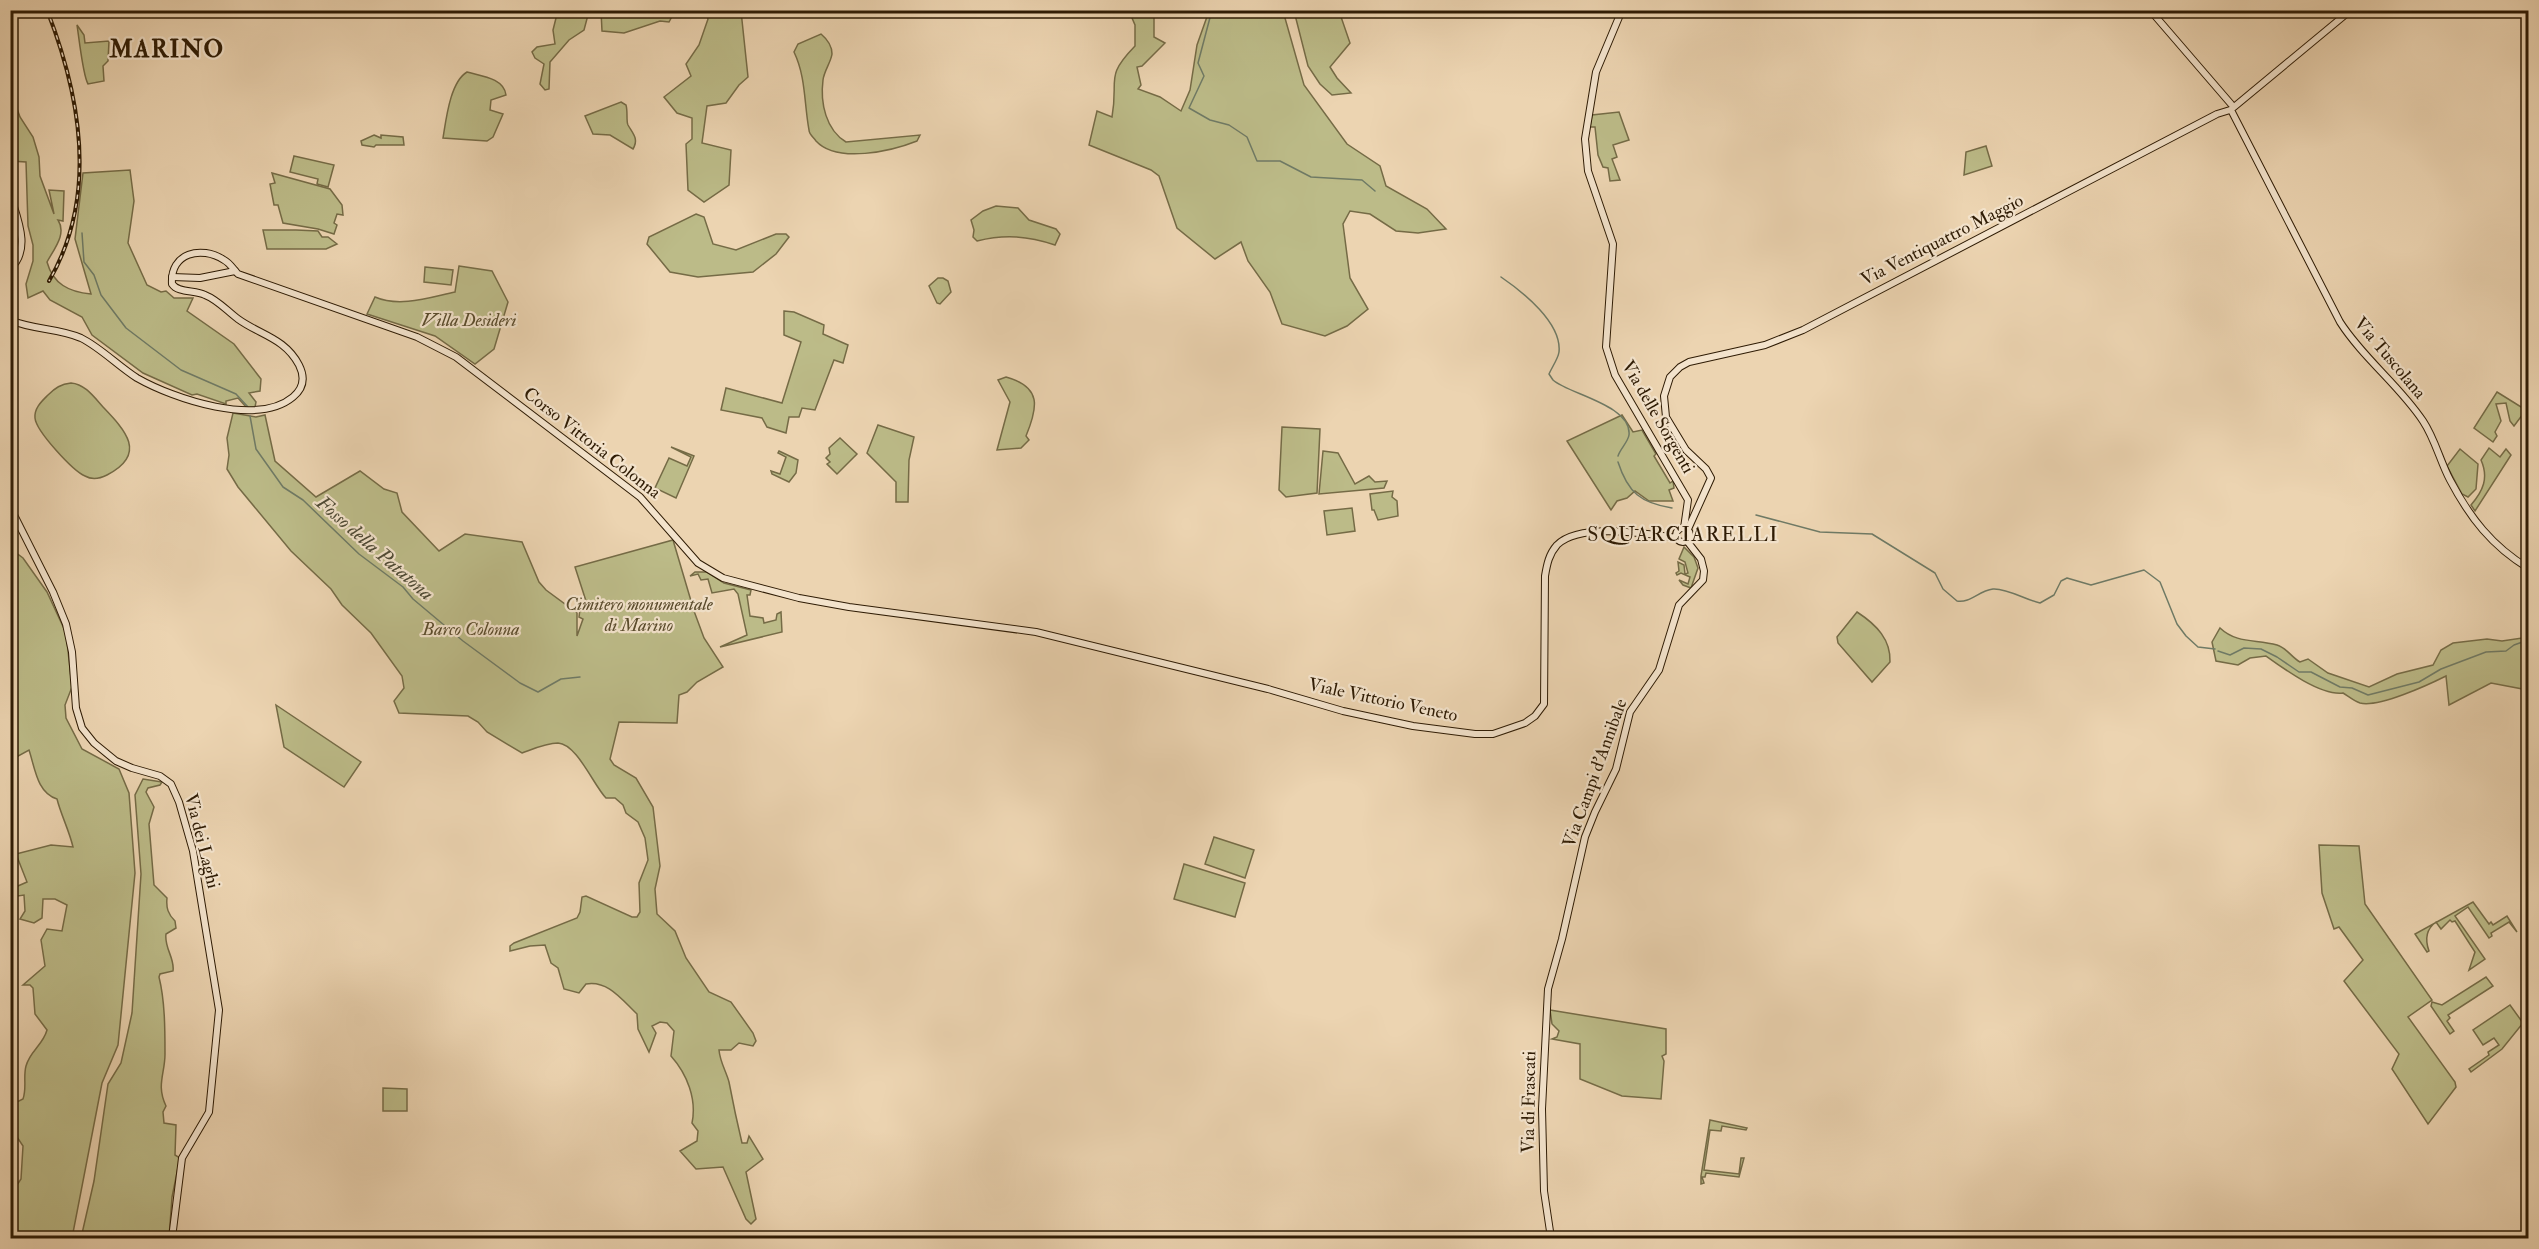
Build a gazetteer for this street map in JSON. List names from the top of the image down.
{
  "streets": {
    "main road": [
      "Via Ventiquattro Maggio",
      "Via Tuscolana",
      "Via delle Sorgenti",
      "Corso Vittoria Colonna",
      "Viale Vittorio Veneto",
      "Via Campi d'Annibale",
      "Via dei Laghi",
      "Via di Frascati"
    ]
  },
  "crossings": [
    ["Via Ventiquattro Maggio", "Via Tuscolana"],
    ["Via Ventiquattro Maggio", "Via delle Sorgenti"],
    ["Via Ventiquattro Maggio", "Viale Vittorio Veneto"],
    ["Via Ventiquattro Maggio", "Via Campi d'Annibale"],
    ["Via delle Sorgenti", "Viale Vittorio Veneto"],
    ["Via delle Sorgenti", "Via Campi d'Annibale"],
    ["Corso Vittoria Colonna", "Viale Vittorio Veneto"],
    ["Viale Vittorio Veneto", "Via Campi d'Annibale"],
    ["Via Campi d'Annibale", "Via di Frascati"]
  ],
  "districts": ["MARINO", "SQUARCIARELLI"],
  "water": ["Fosso della Patatona"],
  "parks": ["Villa Desideri", "Cimitero monumentale di Marino", "Barco Colonna"]
}
